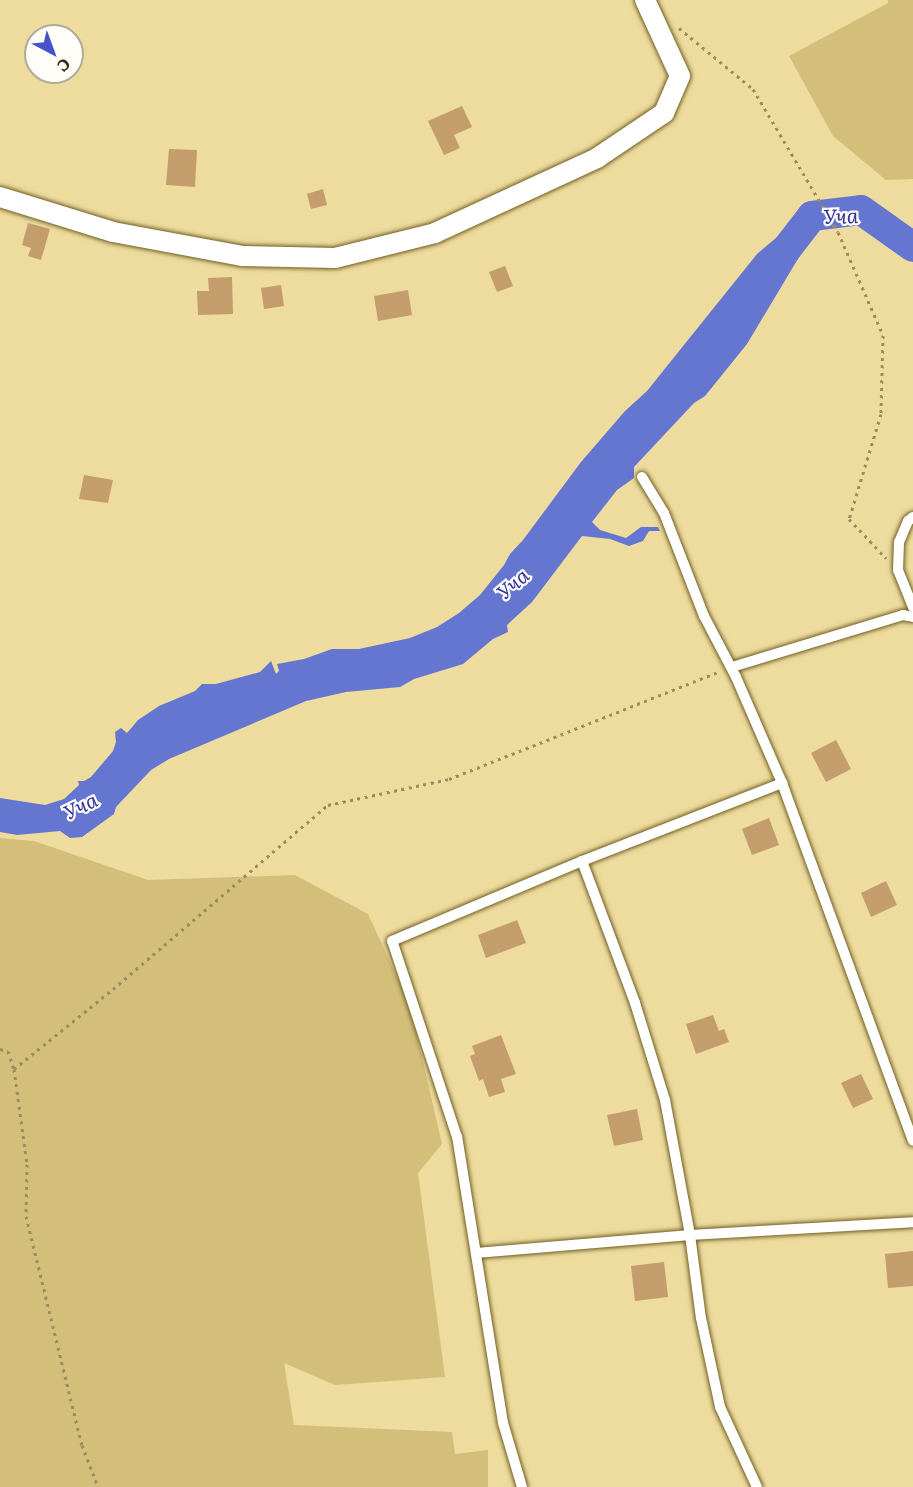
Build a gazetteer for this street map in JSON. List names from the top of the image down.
{
  "water": ["Уча"],
  "north": "bottom right"
}
